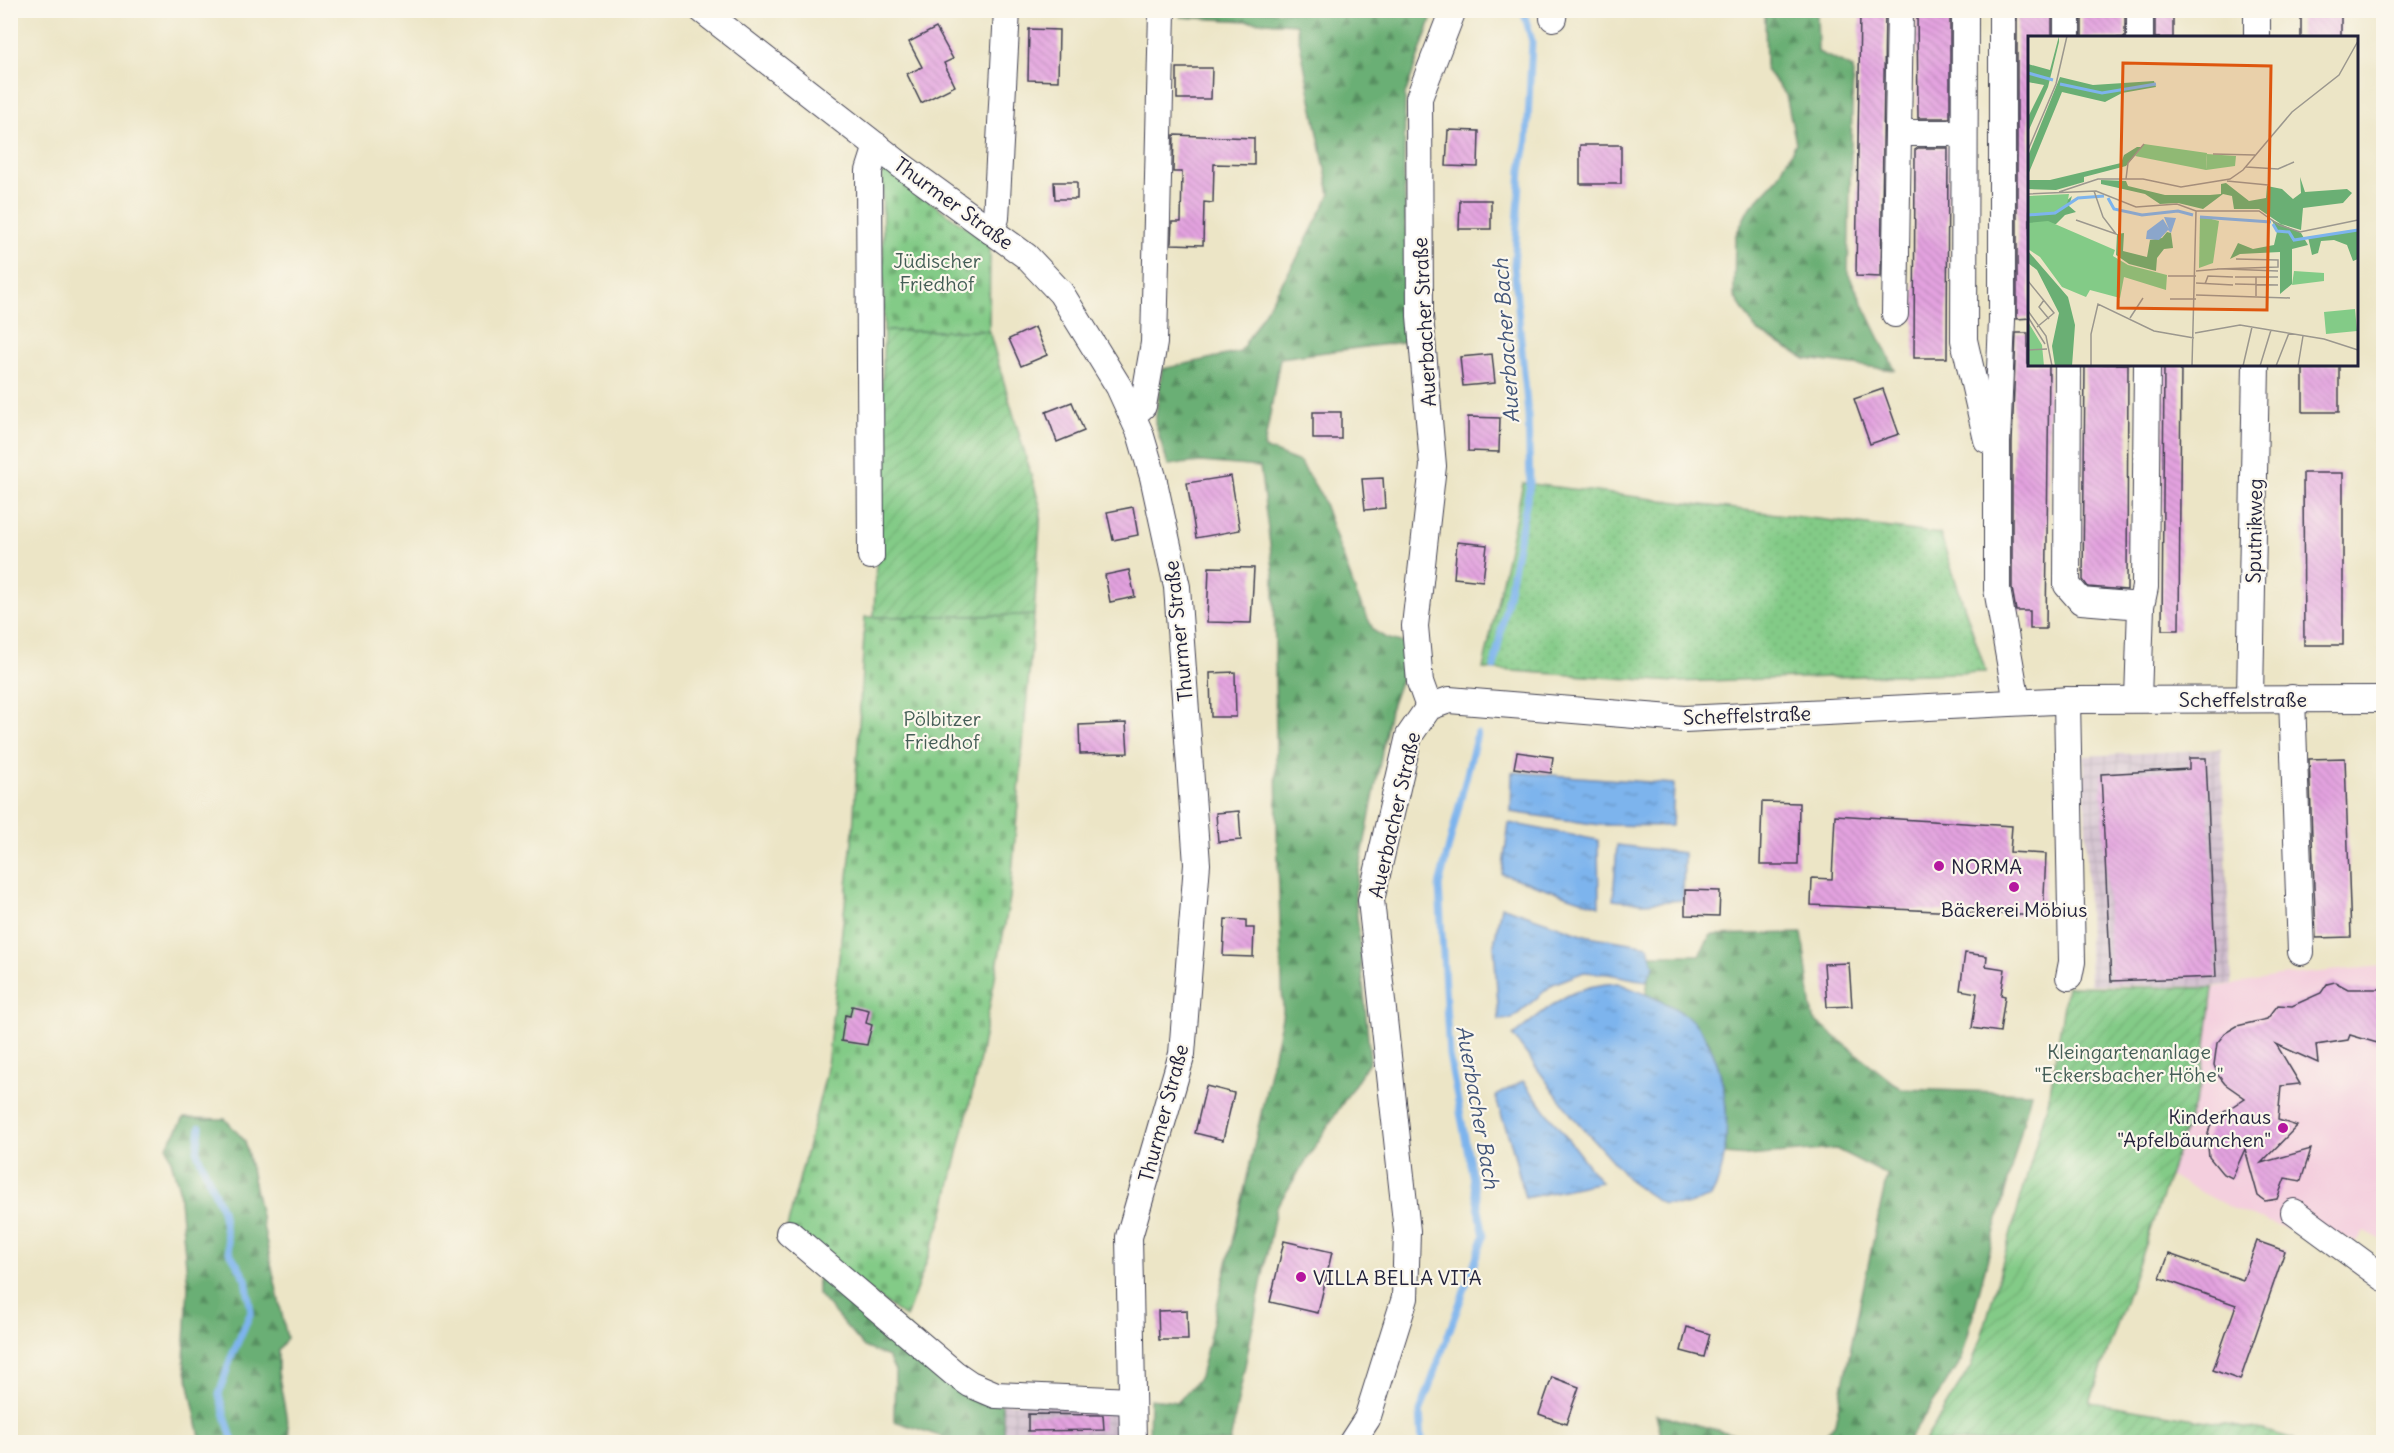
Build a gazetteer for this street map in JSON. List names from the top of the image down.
{
  "streets": {
    "street": [
      "Thurmer Straße",
      "Auerbacher Straße",
      "Sputnikweg",
      "Scheffelstraße"
    ]
  },
  "crossings": [
    ["Auerbacher Straße", "Scheffelstraße"],
    ["Sputnikweg", "Scheffelstraße"]
  ],
  "water": ["Auerbacher Bach"],
  "parks": ["Jüdischer Friedhof", "Pölbitzer Friedhof", "Kleingartenanlage \"Eckersbacher Höhe\""],
  "places": [
    "NORMA",
    "Bäckerei Möbius",
    "Kinderhaus \"Apfelbäumchen\"",
    "VILLA BELLA VITA"
  ]
}
